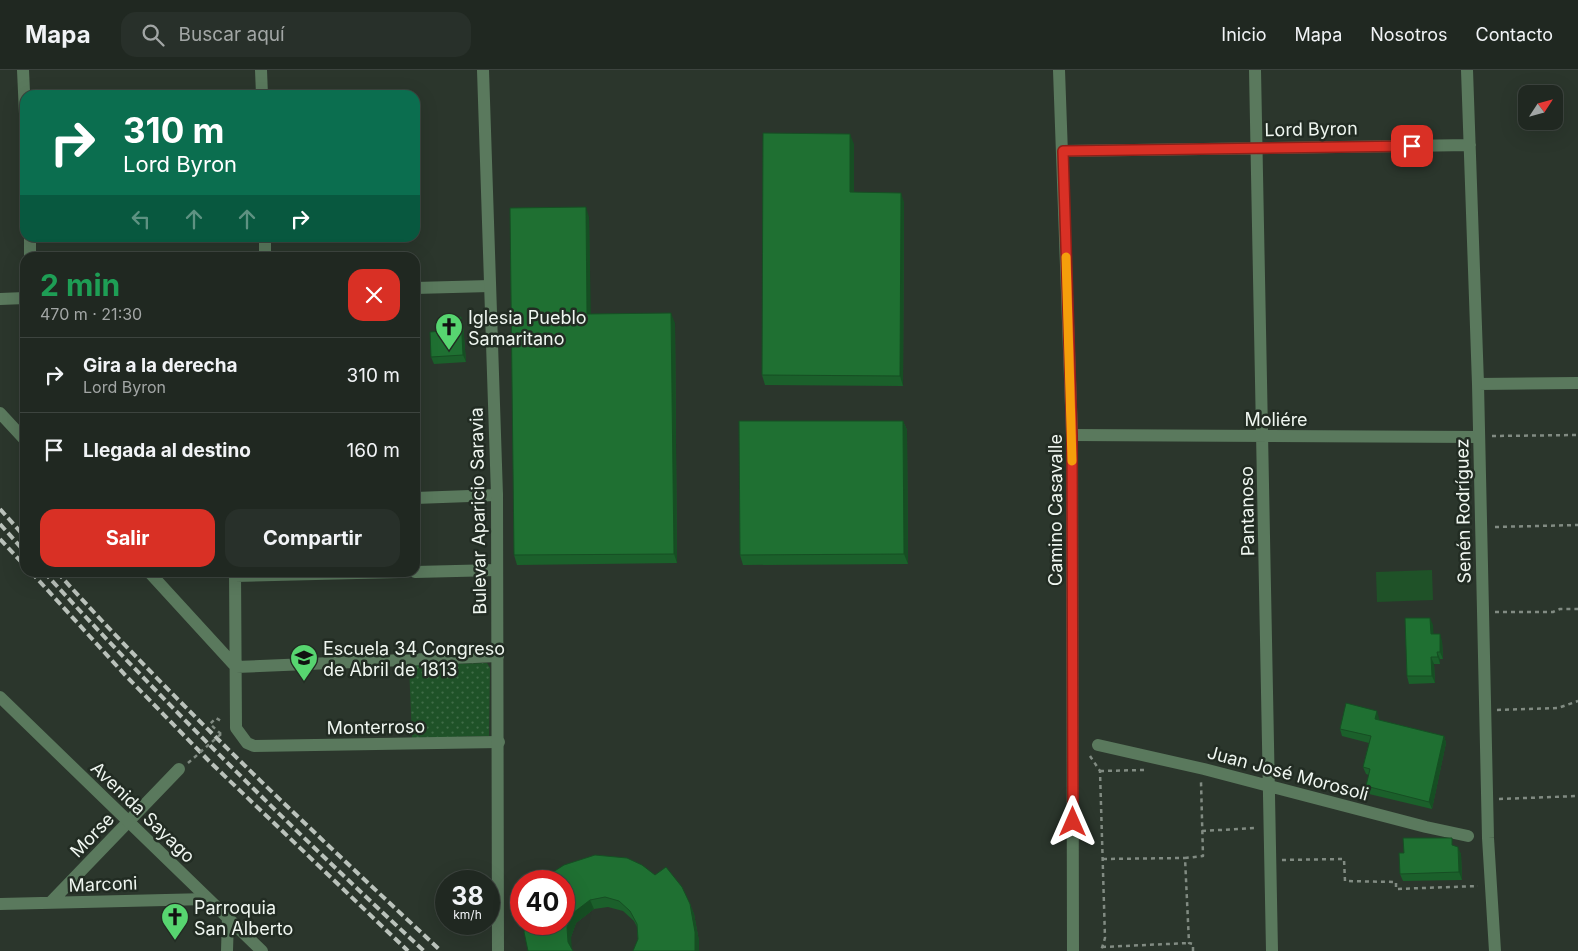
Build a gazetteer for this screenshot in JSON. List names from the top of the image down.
{
  "streets": {
    "street": [
      "Lord Byron",
      "Moliére",
      "Camino Casavalle",
      "Bulevar Aparicio Saravia",
      "Pantanoso",
      "Senén Rodríguez",
      "Monterroso",
      "Juan José Morosoli",
      "Avenida Sayago",
      "Morse",
      "Marconi"
    ]
  },
  "crossings": [
    ["Lord Byron", "Camino Casavalle"],
    ["Lord Byron", "Pantanoso"],
    ["Lord Byron", "Senén Rodríguez"],
    ["Moliére", "Camino Casavalle"],
    ["Moliére", "Pantanoso"],
    ["Moliére", "Senén Rodríguez"],
    ["Bulevar Aparicio Saravia", "Monterroso"],
    ["Pantanoso", "Juan José Morosoli"],
    ["Avenida Sayago", "Morse"],
    ["Avenida Sayago", "Marconi"],
    ["Morse", "Marconi"]
  ],
  "places": {
    "church": ["Iglesia Pueblo Samaritano", "Parroquia San Alberto"],
    "school or university": ["Escuela 34 Congreso de Abril de 1813"]
  },
  "north": "top right",
  "page": {
    "header": "Mapa",
    "search": "Buscar aquí",
    "nav": [
      "Inicio",
      "Mapa",
      "Nosotros",
      "Contacto"
    ],
    "turn": ["310 m", "Lord Byron"],
    "heading": ["2 min", "470 m · 21:30"],
    "list": [
      {
        "name": "Gira a la derecha",
        "note": "Lord Byron",
        "value": "310 m"
      },
      {
        "name": "Llegada al destino",
        "value": "160 m"
      }
    ],
    "buttons": ["Salir", "Compartir"],
    "speed": "38 km/h",
    "limit": "40"
  }
}
